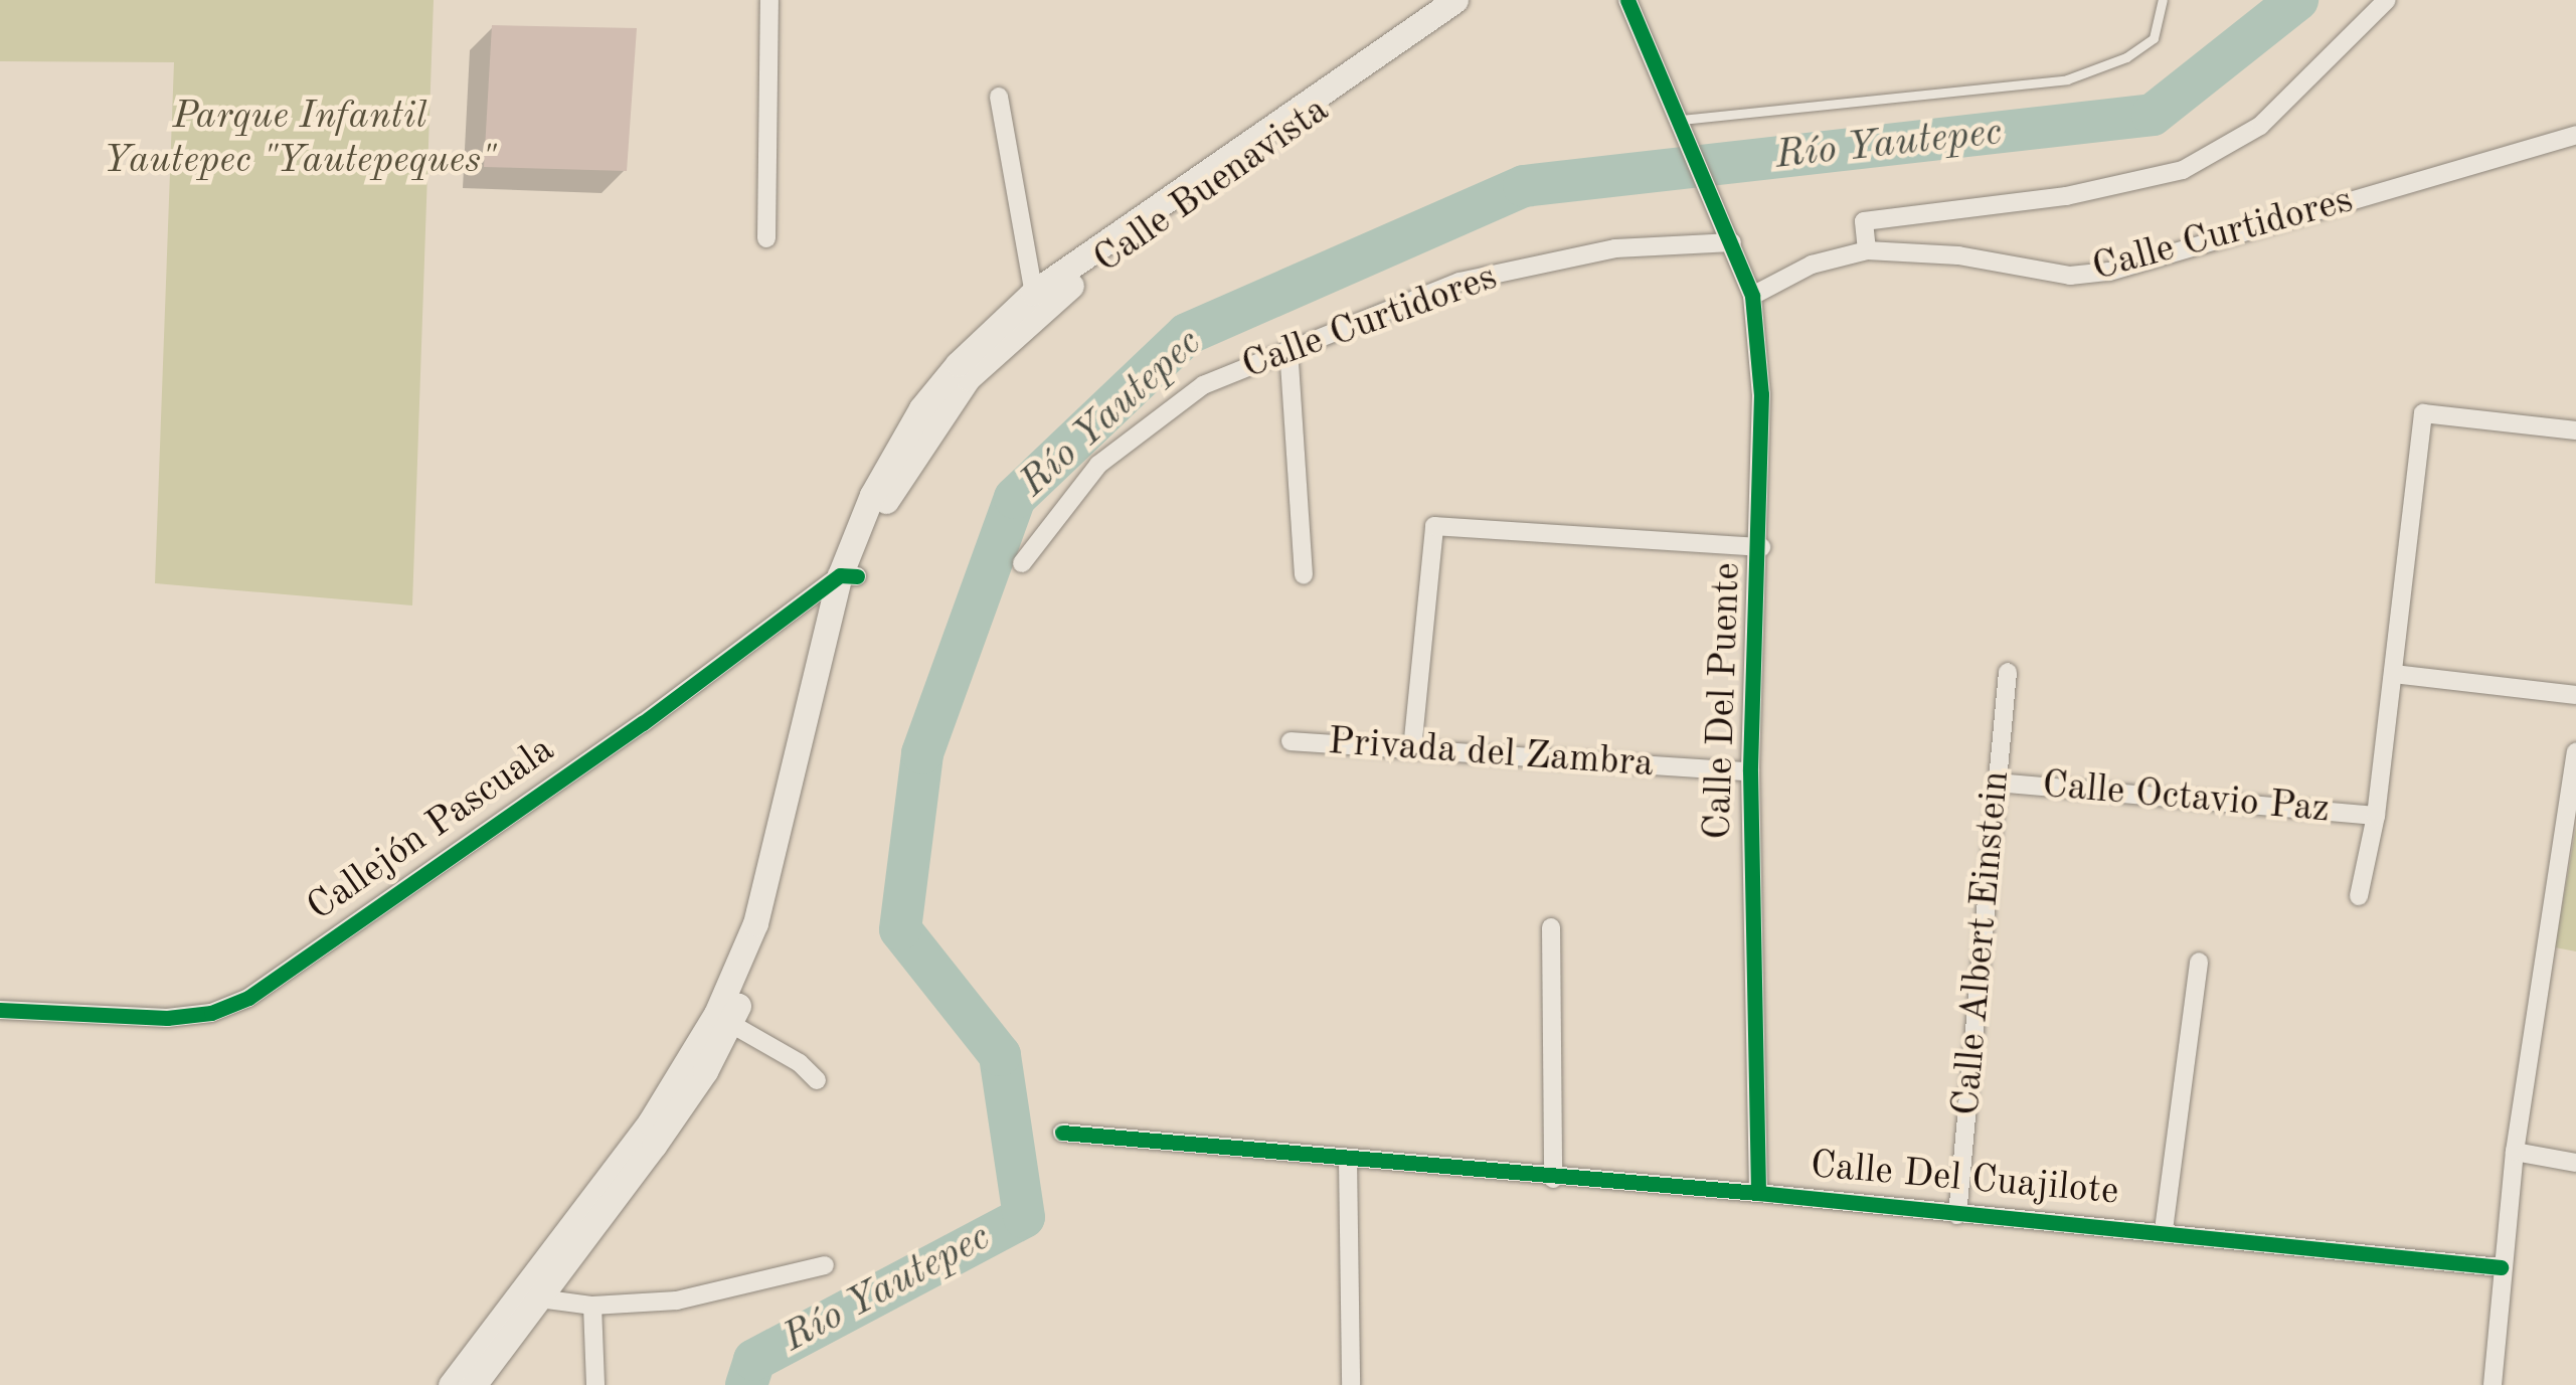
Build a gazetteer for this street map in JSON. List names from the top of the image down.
{
  "streets": {
    "main road": ["Calle Buenavista"],
    "street": [
      "Calle Curtidores",
      "Calle Del Puente",
      "Privada del Zambra",
      "Calle Octavio Paz",
      "Callejón Pascuala",
      "Calle Albert Einstein",
      "Calle Del Cuajilote"
    ]
  },
  "crossings": [
    ["Calle Buenavista", "Callejón Pascuala"],
    ["Calle Curtidores", "Calle Del Puente"],
    ["Calle Del Puente", "Privada del Zambra"],
    ["Calle Del Puente", "Calle Del Cuajilote"],
    ["Calle Octavio Paz", "Calle Albert Einstein"],
    ["Calle Albert Einstein", "Calle Del Cuajilote"]
  ],
  "water": ["Río Yautepec"],
  "parks": ["Parque Infantil Yautepec \"Yautepeques\""]
}
